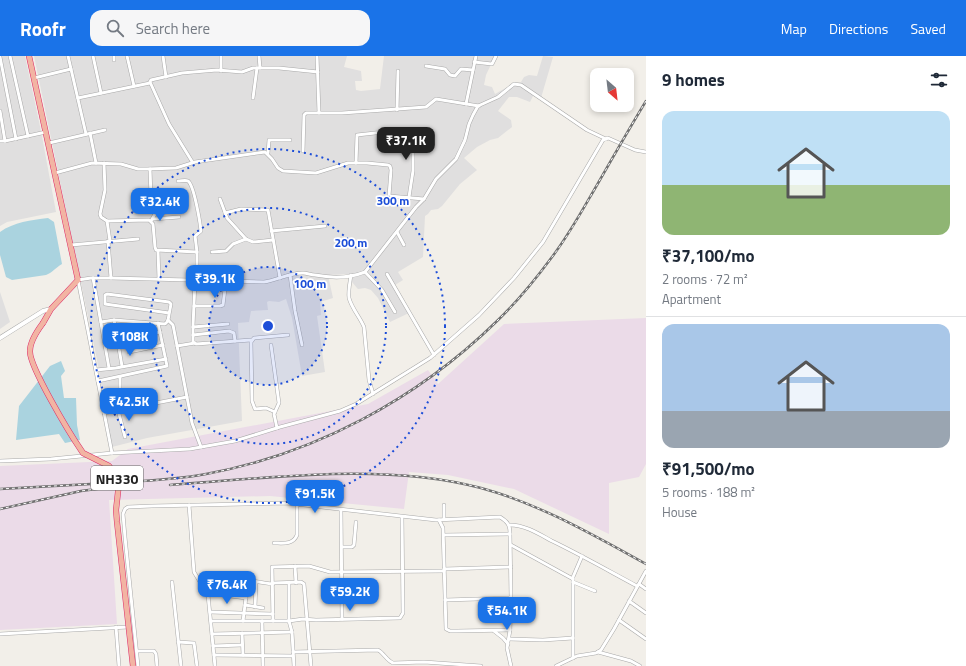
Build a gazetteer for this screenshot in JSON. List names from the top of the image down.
{
  "streets": {
    "highway": ["NH330"]
  },
  "north": "bottom right",
  "page": {
    "header": "Roofr",
    "search": "Search here",
    "nav": ["Map", "Directions", "Saved"],
    "heading": "9 homes",
    "list": [
      {
        "name": "₹37,100/mo",
        "note": "2 rooms · 72 m² · Apartment"
      },
      {
        "name": "₹91,500/mo",
        "note": "5 rooms · 188 m² · House"
      }
    ],
    "price": [
      "₹37.1K",
      "₹32.4K",
      "₹39.1K",
      "₹108K",
      "₹42.5K",
      "₹91.5K",
      "₹76.4K",
      "₹59.2K",
      "₹54.1K"
    ]
  },
  "rings": ["300 m", "200 m", "100 m"]
}
